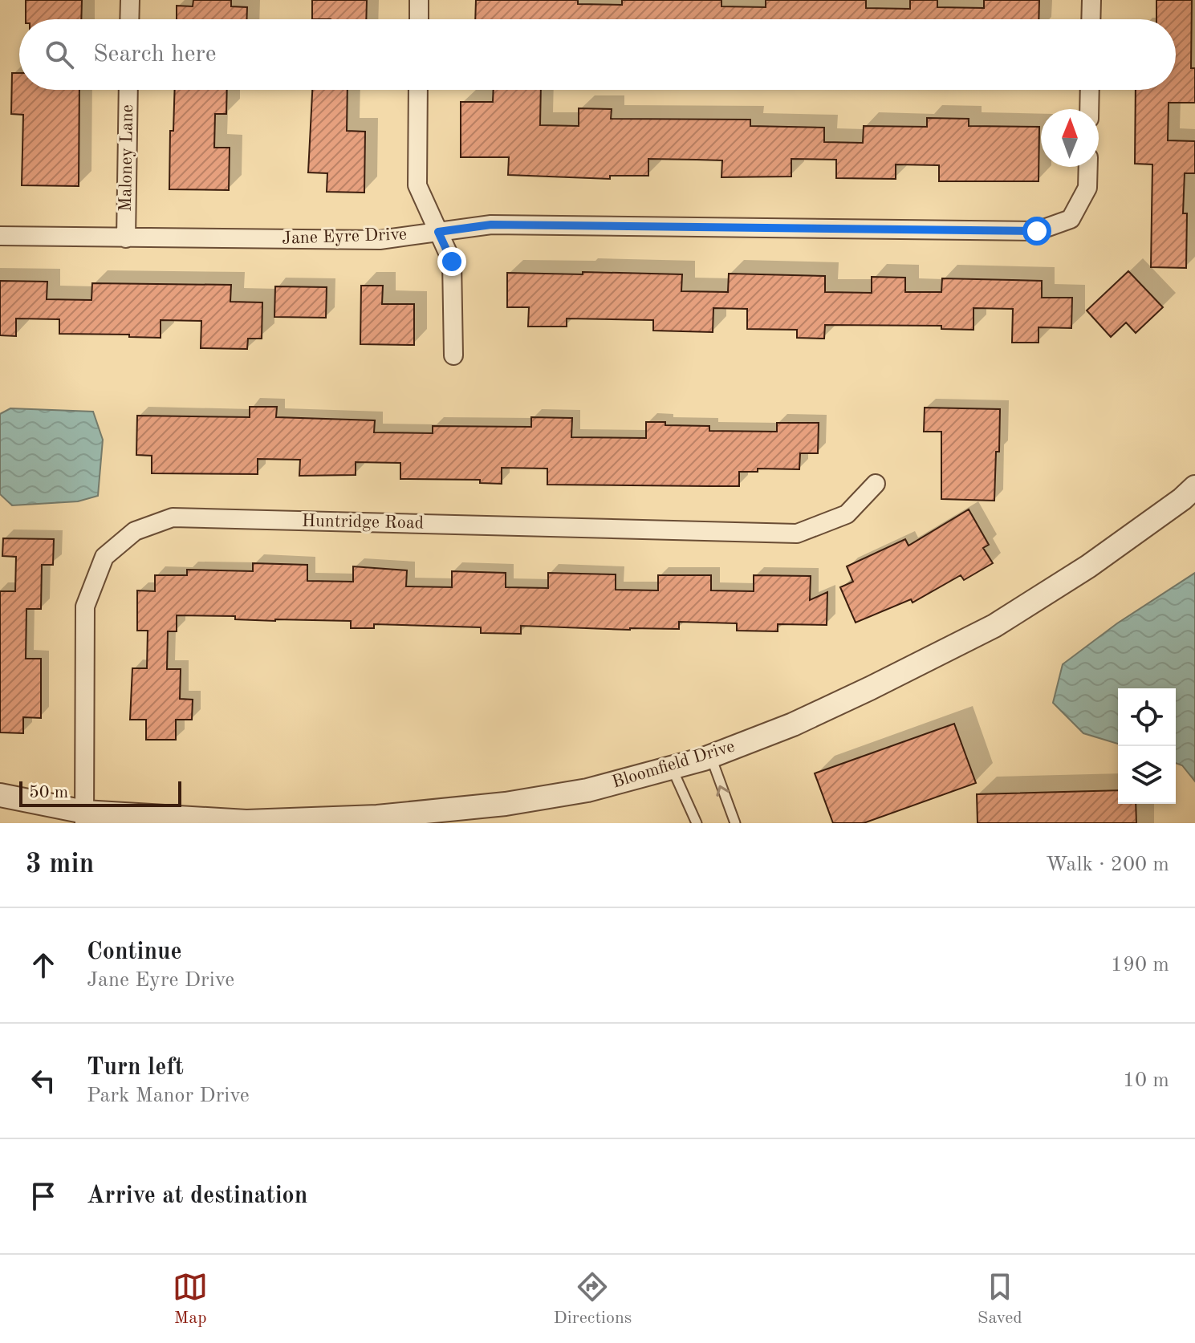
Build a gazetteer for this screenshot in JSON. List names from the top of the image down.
{
  "streets": {
    "street": [
      "Maloney Lane",
      "Jane Eyre Drive",
      "Huntridge Road",
      "Bloomfield Drive"
    ]
  },
  "crossings": [
    ["Maloney Lane", "Jane Eyre Drive"],
    ["Huntridge Road", "Bloomfield Drive"]
  ],
  "scale_bar": "50 m",
  "north": "top",
  "page": {
    "search": "Search here",
    "scale": "50 m",
    "heading": ["3 min", "Walk · 200 m"],
    "list": [
      ["Continue", "Jane Eyre Drive", "190 m"],
      ["Turn left", "Park Manor Drive", "10 m"],
      "Arrive at destination"
    ],
    "nav": ["Map", "Directions", "Saved"]
  }
}
